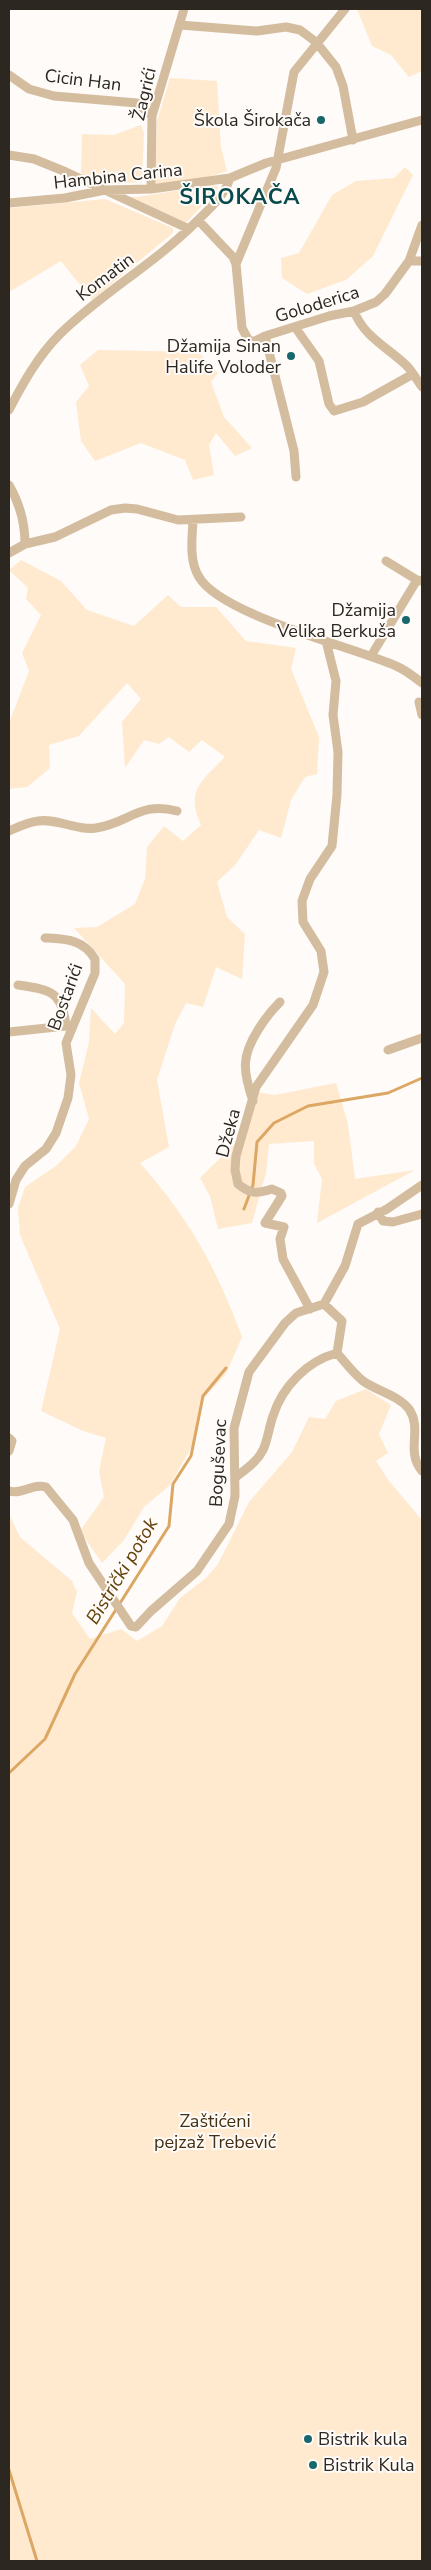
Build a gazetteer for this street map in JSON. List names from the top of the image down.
{
  "streets": {
    "street": [
      "Cicin Han",
      "Žagrići",
      "Hambina Carina",
      "Komatin",
      "Goloderica",
      "Bostarići",
      "Džeka",
      "Boguševac"
    ]
  },
  "crossings": [
    ["Cicin Han", "Žagrići"],
    ["Žagrići", "Hambina Carina"],
    ["Hambina Carina", "Komatin"],
    ["Džeka", "Boguševac"]
  ],
  "districts": ["ŠIROKAČA"],
  "water": ["Bistrički potok"],
  "parks": ["Zaštićeni pejzaž Trebević"],
  "places": [
    "Škola Širokača",
    "Džamija Sinan Halife Voloder",
    "Džamija Velika Berkuša",
    "Bistrik kula",
    "Bistrik Kula"
  ]
}
